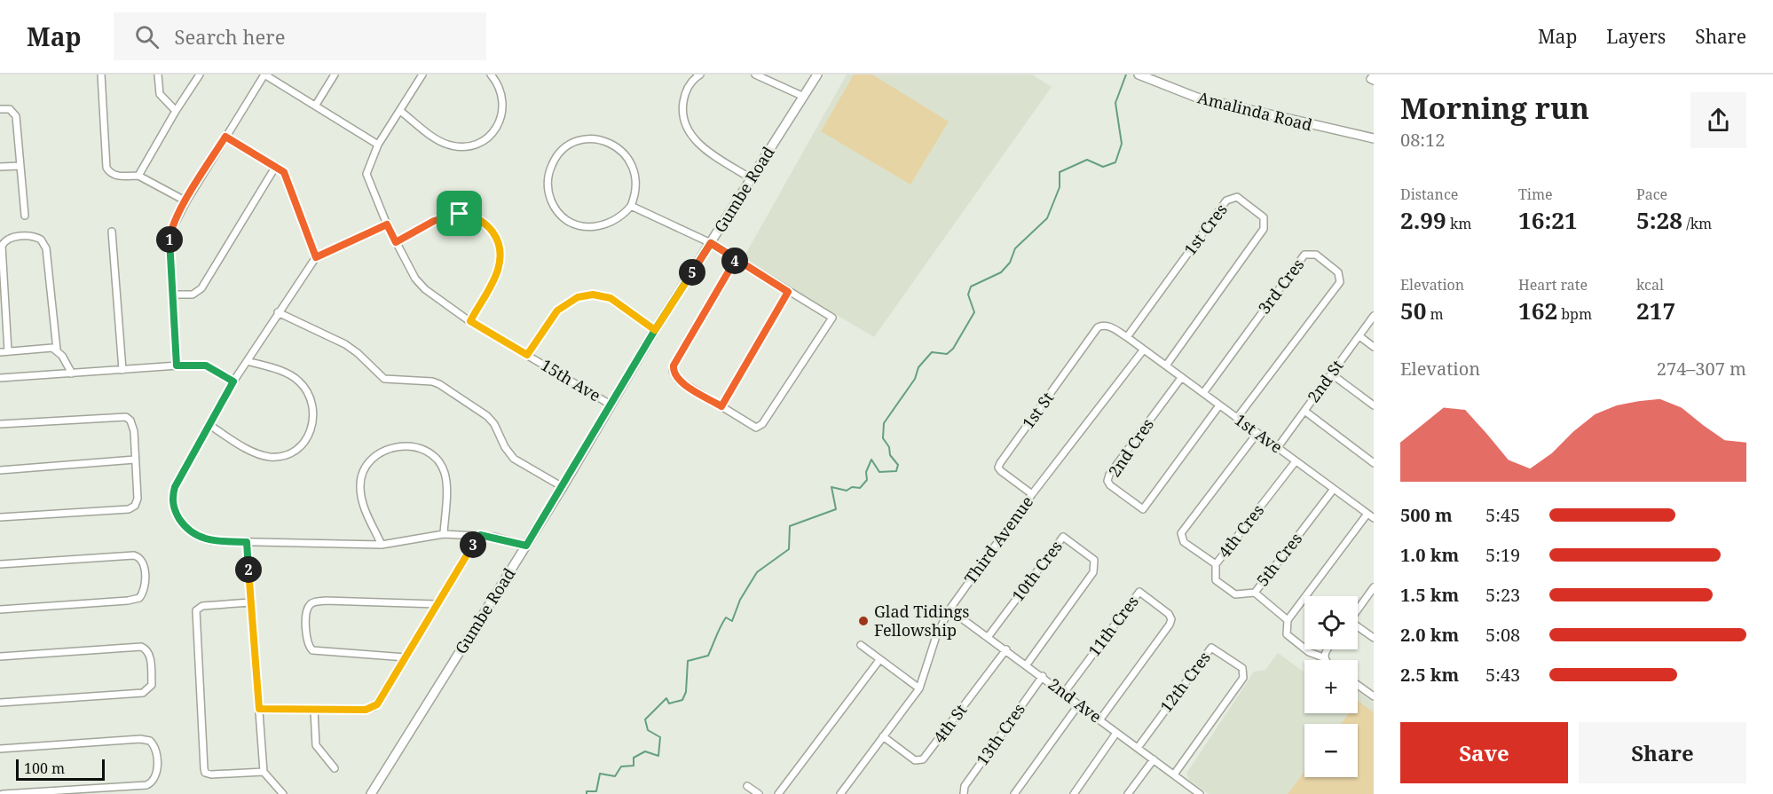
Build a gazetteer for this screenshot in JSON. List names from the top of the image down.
{
  "streets": {
    "street": [
      "Amalinda Road",
      "Gumbe Road",
      "1st Cres",
      "3rd Cres",
      "15th Ave",
      "2nd St",
      "1st St",
      "1st Ave",
      "2nd Cres",
      "4th Cres",
      "Third Avenue",
      "5th Cres",
      "10th Cres",
      "11th Cres",
      "12th Cres",
      "2nd Ave",
      "4th St",
      "13th Cres"
    ]
  },
  "crossings": [
    ["Gumbe Road", "15th Ave"],
    ["1st Cres", "1st Ave"],
    ["3rd Cres", "1st Ave"],
    ["2nd St", "1st Ave"],
    ["1st St", "1st Ave"],
    ["1st St", "Third Avenue"],
    ["1st Ave", "2nd Cres"],
    ["1st Ave", "4th Cres"],
    ["1st Ave", "Third Avenue"],
    ["1st Ave", "5th Cres"],
    ["Third Avenue", "2nd Ave"],
    ["Third Avenue", "4th St"],
    ["10th Cres", "2nd Ave"],
    ["11th Cres", "2nd Ave"],
    ["12th Cres", "2nd Ave"],
    ["2nd Ave", "4th St"],
    ["2nd Ave", "13th Cres"]
  ],
  "places": ["Glad Tidings Fellowship"],
  "scale_bar": "100 m",
  "page": {
    "header": "Map",
    "search": "Search here",
    "nav": ["Map", "Layers", "Share"],
    "heading": ["Morning run", "08:12"],
    "stats": [
      ["Distance", "2.99 km"],
      ["Time", "16:21"],
      ["Pace", "5:28 /km"],
      ["Elevation", "50 m"],
      ["Heart rate", "162 bpm"],
      ["kcal", "217"]
    ],
    "pins": [
      "1",
      "4",
      "5",
      "3",
      "2"
    ],
    "chart": ["Elevation", "274–307 m"],
    "list": [
      {
        "name": "500 m",
        "note": "5:45"
      },
      {
        "name": "1.0 km",
        "note": "5:19"
      },
      {
        "name": "1.5 km",
        "note": "5:23"
      },
      {
        "name": "2.0 km",
        "note": "5:08"
      },
      {
        "name": "2.5 km",
        "note": "5:43"
      }
    ],
    "map_buttons": ["+", "−"],
    "buttons": ["Save", "Share"],
    "scale": "100 m"
  }
}
